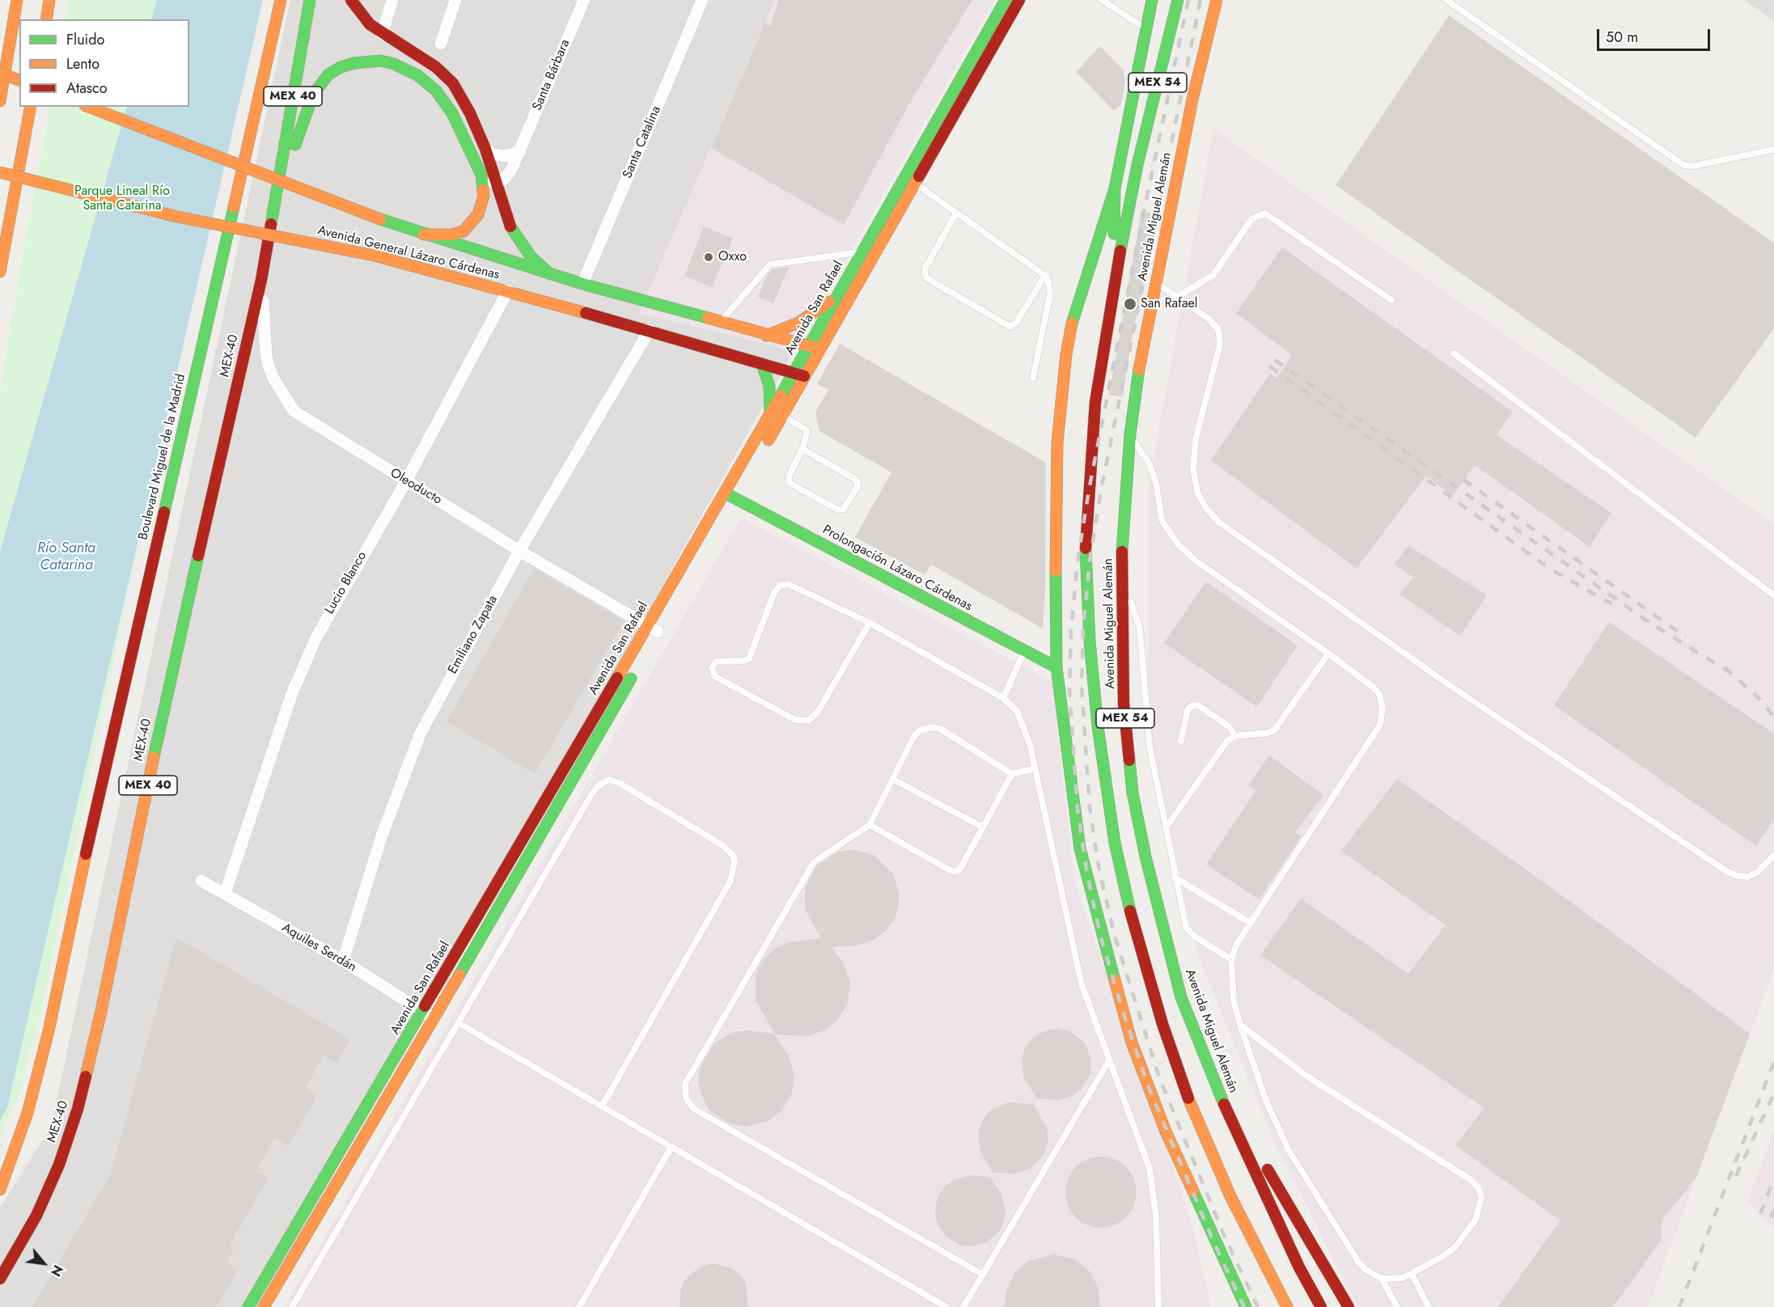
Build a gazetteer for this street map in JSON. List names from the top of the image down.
{
  "streets": {
    "main road": [
      "MEX 54",
      "MEX 40",
      "Avenida Miguel Alemán",
      "Avenida General Lázaro Cárdenas",
      "Avenida San Rafael",
      "MEX-40",
      "Boulevard Miguel de la Madrid",
      "Prolongación Lázaro Cárdenas"
    ],
    "street": [
      "Santa Bárbara",
      "Santa Catalina",
      "Oleoducto",
      "Lucio Blanco",
      "Emiliano Zapata",
      "Aquiles Serdán"
    ]
  },
  "crossings": [
    ["MEX 40", "MEX-40"],
    ["MEX 40", "Oleoducto"],
    ["Santa Catalina", "Avenida General Lázaro Cárdenas"],
    ["Avenida General Lázaro Cárdenas", "Avenida San Rafael"],
    ["Avenida General Lázaro Cárdenas", "Lucio Blanco"],
    ["Avenida General Lázaro Cárdenas", "Emiliano Zapata"],
    ["Avenida San Rafael", "Oleoducto"],
    ["Avenida San Rafael", "Prolongación Lázaro Cárdenas"],
    ["Avenida San Rafael", "Aquiles Serdán"],
    ["MEX-40", "Oleoducto"],
    ["Oleoducto", "Lucio Blanco"],
    ["Oleoducto", "Emiliano Zapata"],
    ["Lucio Blanco", "Aquiles Serdán"],
    ["Emiliano Zapata", "Aquiles Serdán"]
  ],
  "water": ["Río Santa Catarina"],
  "parks": ["Parque Lineal Río Santa Catarina"],
  "places": ["Oxxo", "San Rafael"],
  "legend": ["Fluido", "Lento", "Atasco"],
  "scale_bar": "50 m",
  "north": "bottom right"
}
